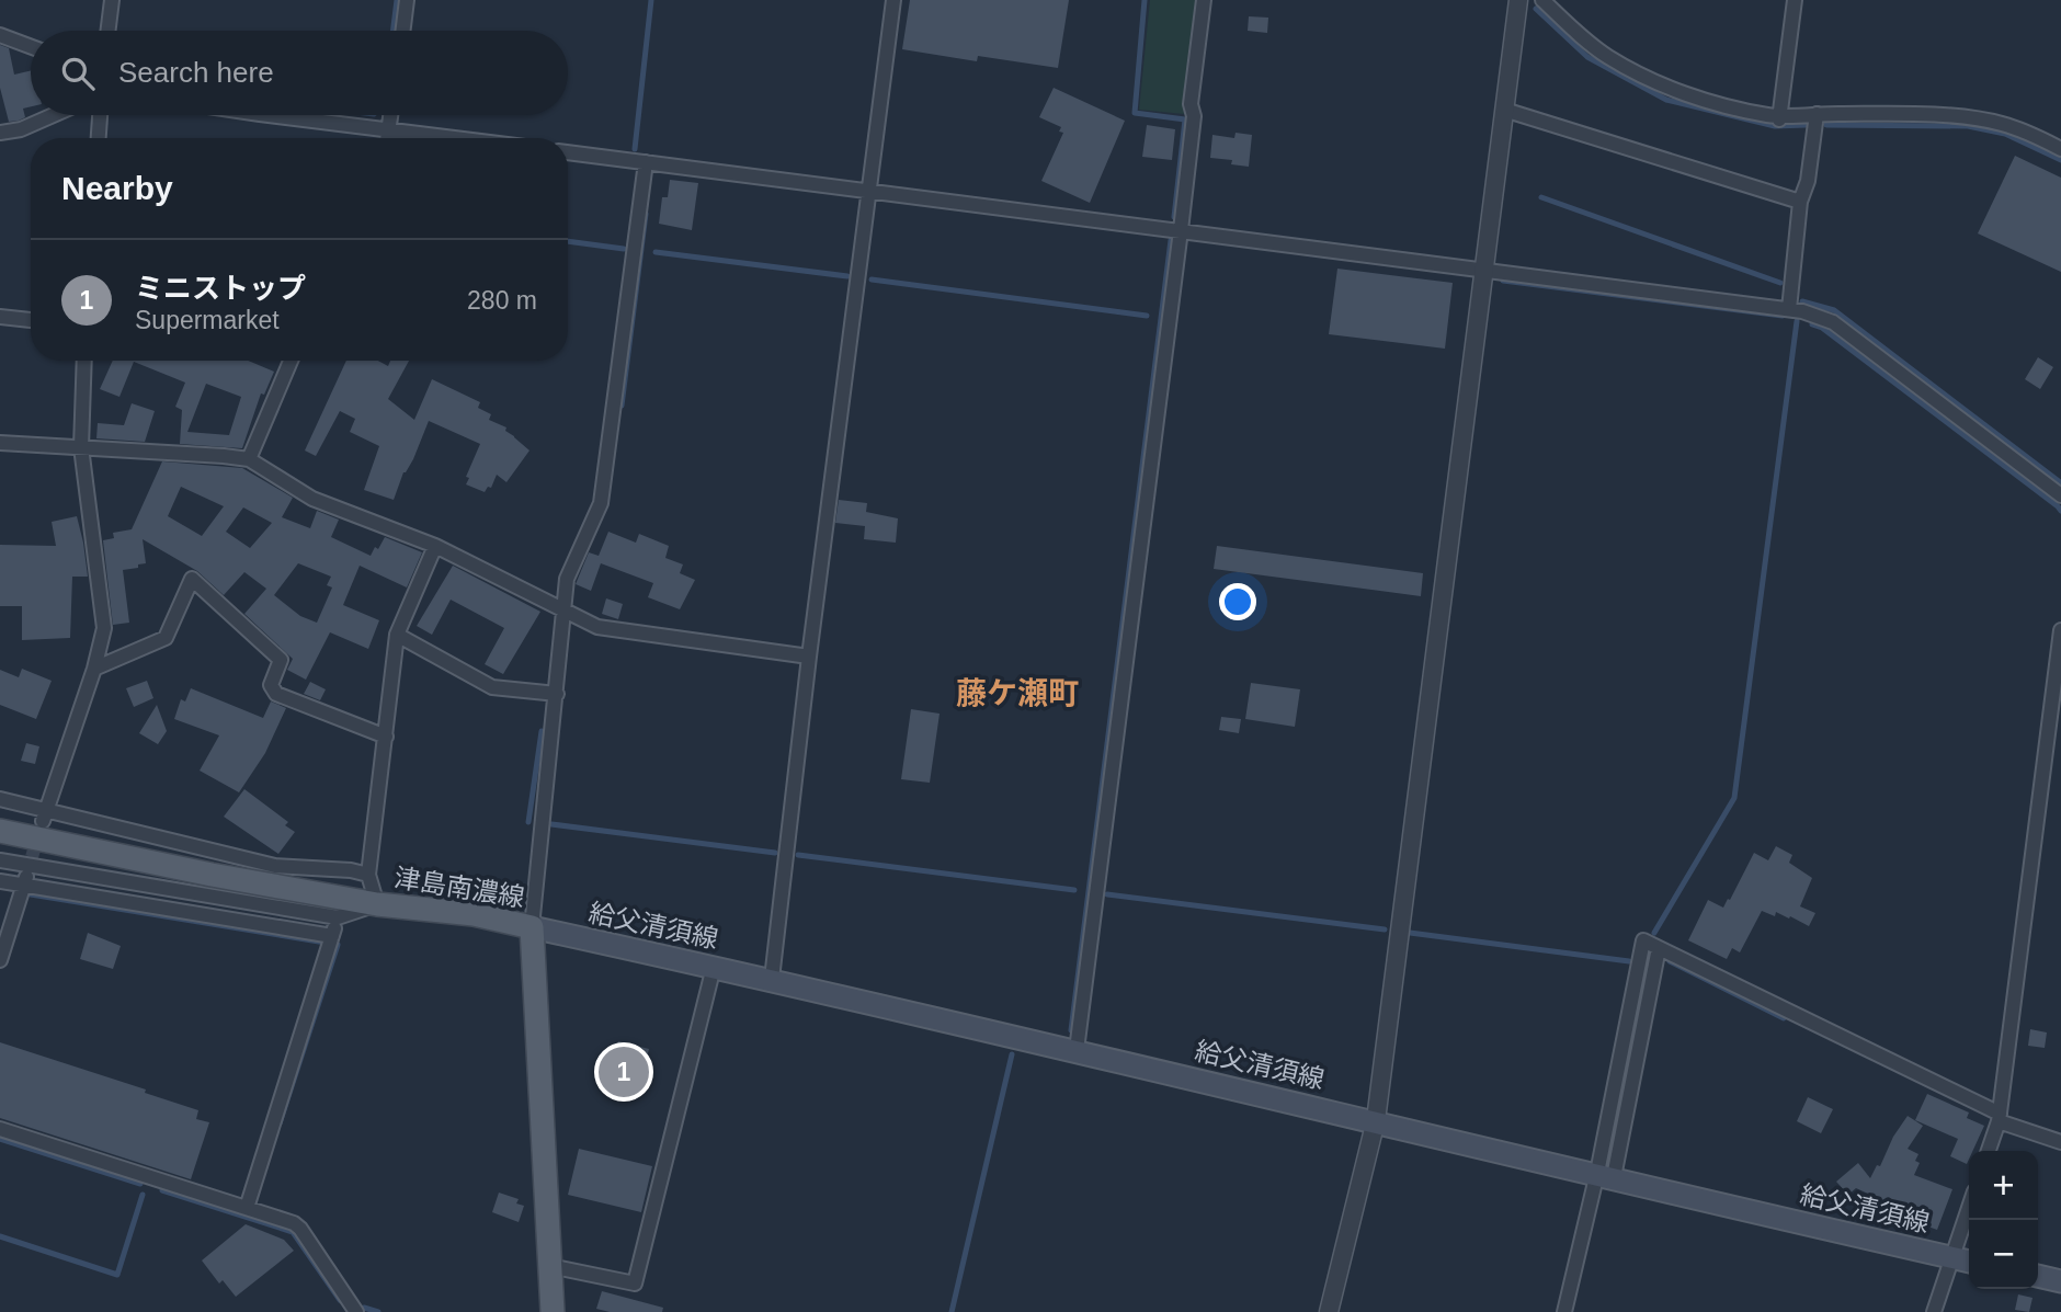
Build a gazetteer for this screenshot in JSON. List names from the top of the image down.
{
  "streets": {
    "main road": ["津島南濃線", "給父清須線"]
  },
  "crossings": [
    ["津島南濃線", "給父清須線"]
  ],
  "districts": ["藤ケ瀬町"],
  "page": {
    "search": "Search here",
    "heading": "Nearby",
    "list": [
      {
        "mark": "1",
        "name": "ミニストップ",
        "note": "Supermarket",
        "value": "280 m"
      }
    ],
    "pins": "1",
    "map_buttons": ["+", "−"]
  }
}
